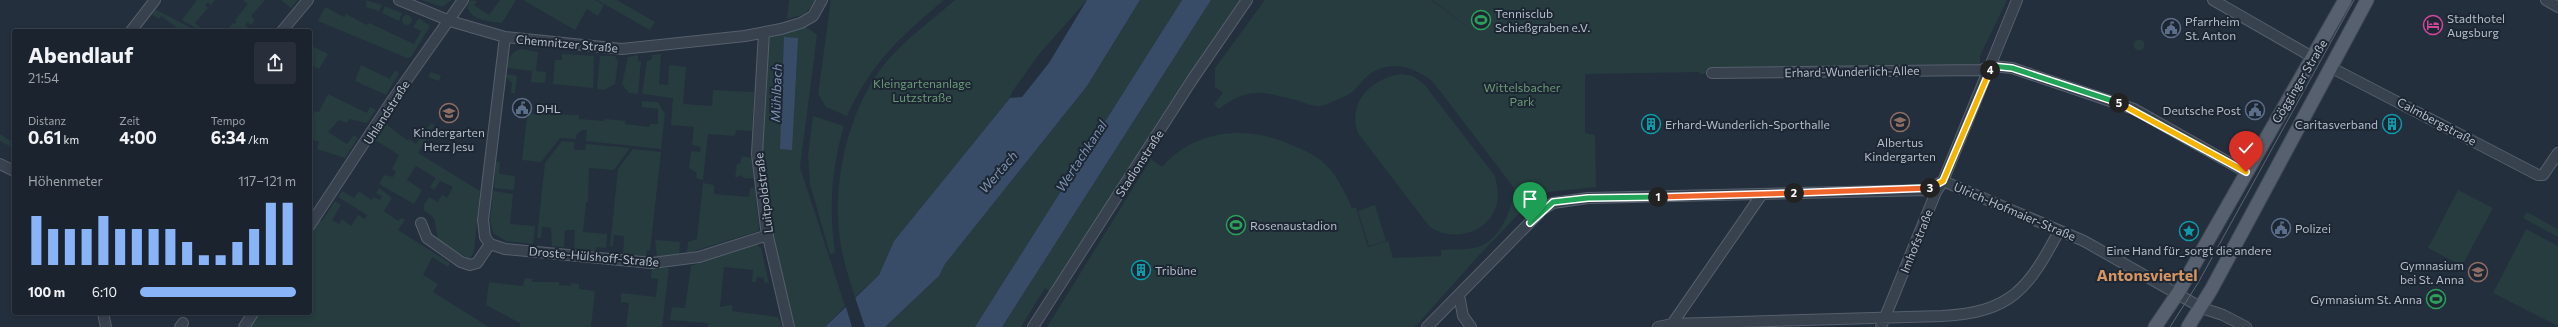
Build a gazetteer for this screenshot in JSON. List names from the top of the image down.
{
  "streets": {
    "main road": ["Gögginger Straße"],
    "street": [
      "Chemnitzer Straße",
      "Erhard-Wunderlich-Allee",
      "Uhlandstraße",
      "Calmbergstraße",
      "Stadionstraße",
      "Luitpoldstraße",
      "Ulrich-Hofmaier-Straße",
      "Imhofstraße",
      "Droste-Hülshoff-Straße"
    ]
  },
  "crossings": [
    ["Chemnitzer Straße", "Uhlandstraße"],
    ["Chemnitzer Straße", "Luitpoldstraße"],
    ["Erhard-Wunderlich-Allee", "Gögginger Straße"],
    ["Erhard-Wunderlich-Allee", "Imhofstraße"],
    ["Gögginger Straße", "Calmbergstraße"],
    ["Gögginger Straße", "Ulrich-Hofmaier-Straße"],
    ["Luitpoldstraße", "Droste-Hülshoff-Straße"],
    ["Ulrich-Hofmaier-Straße", "Imhofstraße"]
  ],
  "districts": ["Antonsviertel"],
  "water": ["Mühlbach", "Wertachkanal", "Wertach"],
  "parks": ["Kleingartenanlage Lutzstraße", "Wittelsbacher Park"],
  "places": {
    "sports": ["Tennisclub Schießgraben e.V.", "Rosenaustadion", "Gymnasium St. Anna"],
    "hotel": ["Stadthotel Augsburg"],
    "public building": [
      "Pfarrheim St. Anton",
      "DHL",
      "Deutsche Post",
      "Polizei"
    ],
    "school or university": ["Kindergarten Herz Jesu", "Albertus Kindergarten", "Gymnasium bei St. Anna"],
    "building": ["Erhard-Wunderlich-Sporthalle", "Caritasverband", "Tribüne"],
    "place": ["Eine Hand für_sorgt die andere"]
  },
  "page": {
    "heading": ["Abendlauf", "21:54"],
    "pins": [
      "4",
      "5",
      "3",
      "2",
      "1"
    ],
    "stats": [
      ["Distanz", "0.61 km"],
      ["Zeit", "4:00"],
      ["Tempo", "6:34 /km"]
    ],
    "chart": ["Höhenmeter", "117–121 m"],
    "list": [
      {
        "name": "100 m",
        "note": "6:10"
      }
    ]
  }
}
